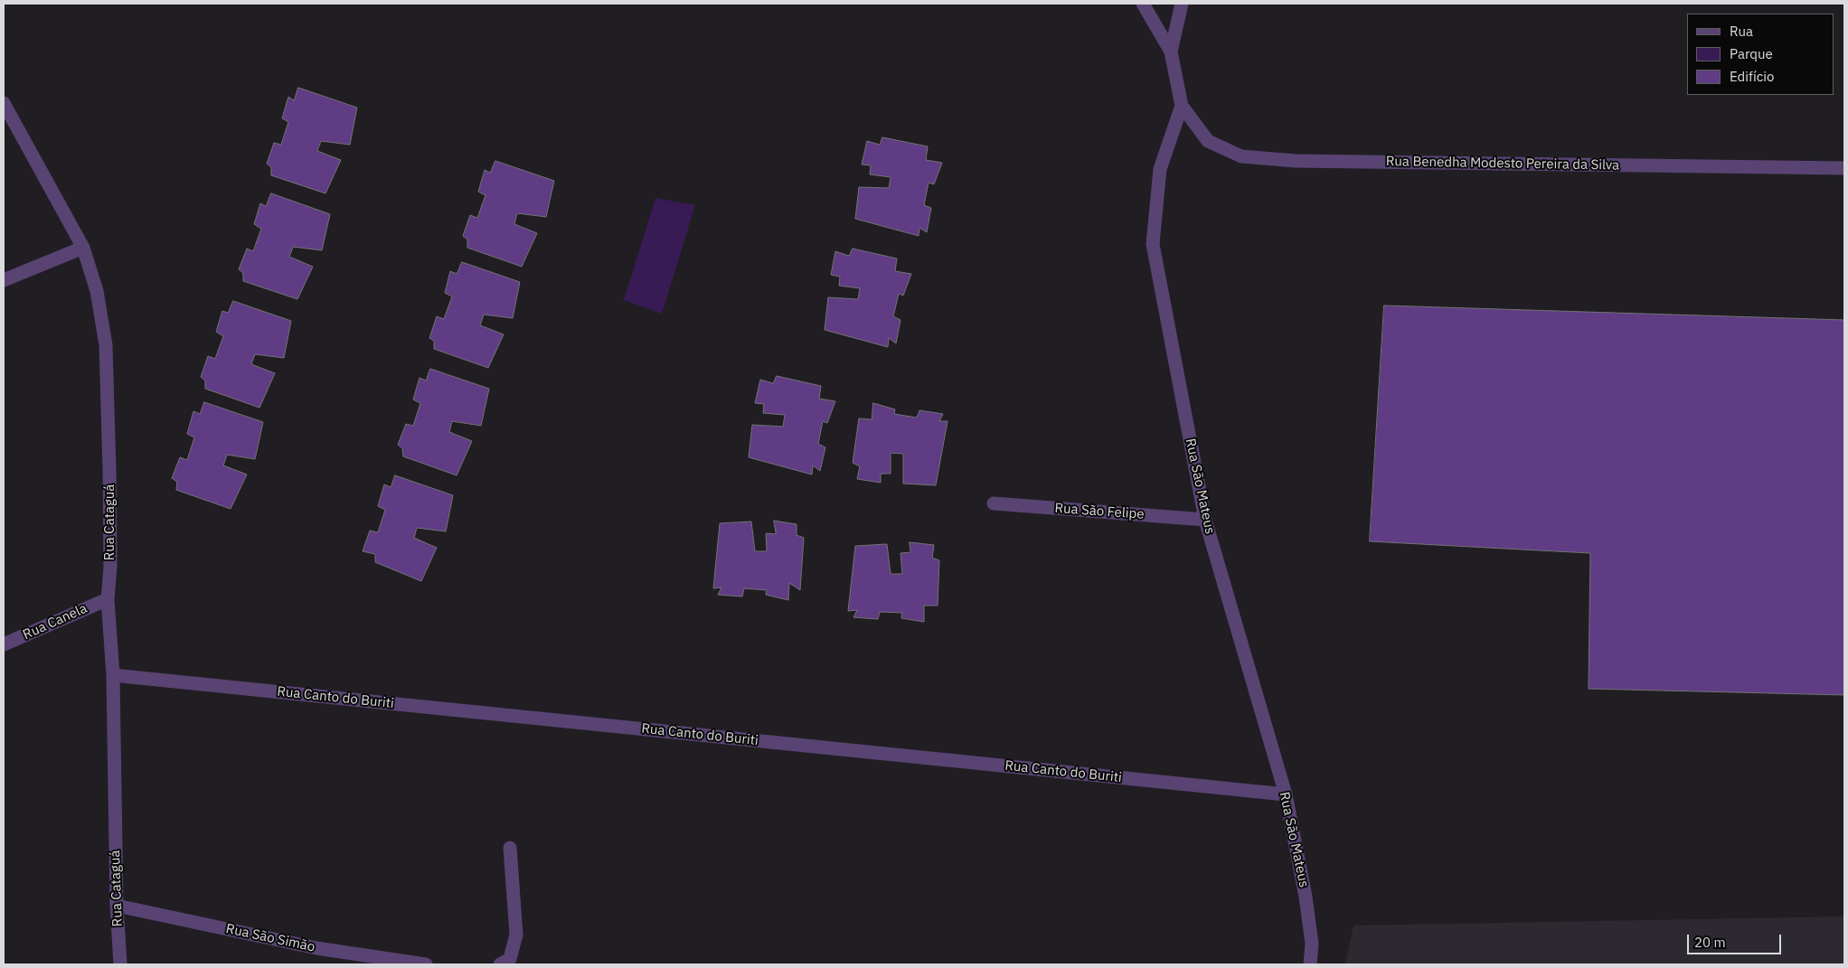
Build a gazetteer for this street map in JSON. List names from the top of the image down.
{
  "streets": {
    "street": [
      "Rua Benedha Modesto Pereira da Silva",
      "Rua São Mateus",
      "Rua São Felipe",
      "Rua Cataguá",
      "Rua Canela",
      "Rua Canto do Buriti",
      "Rua São Simão"
    ]
  },
  "crossings": [
    ["Rua Benedha Modesto Pereira da Silva", "Rua São Mateus"],
    ["Rua São Mateus", "Rua São Felipe"],
    ["Rua São Mateus", "Rua Canto do Buriti"],
    ["Rua Cataguá", "Rua Canela"],
    ["Rua Cataguá", "Rua Canto do Buriti"],
    ["Rua Cataguá", "Rua São Simão"]
  ],
  "legend": ["Rua", "Parque", "Edifício"],
  "scale_bar": "20 m"
}
